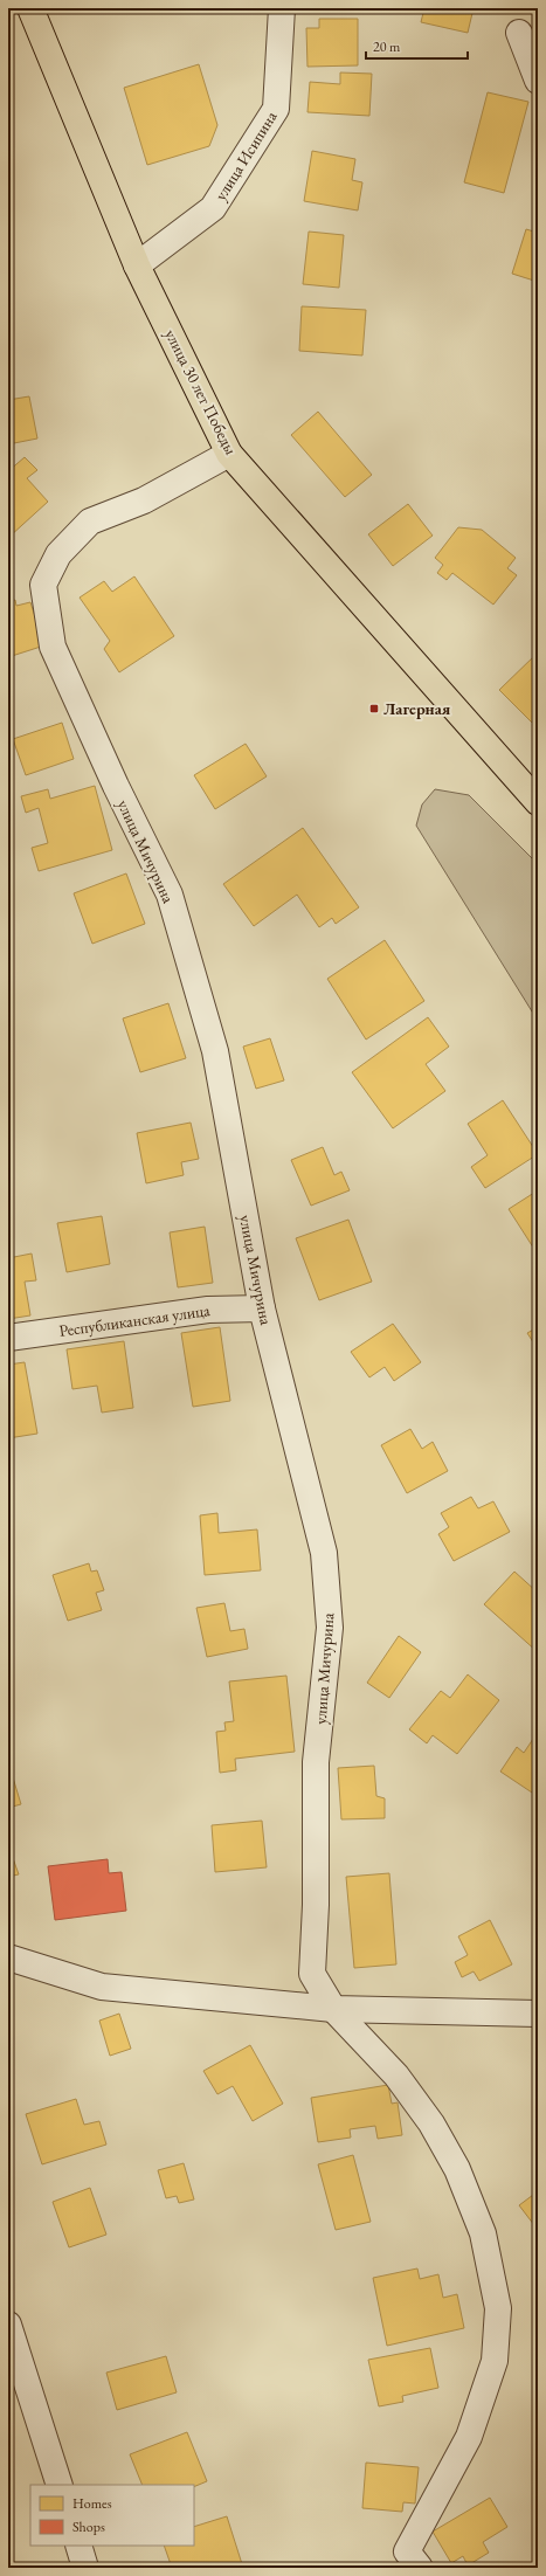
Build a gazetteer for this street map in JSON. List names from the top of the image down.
{
  "streets": {
    "main road": ["улица 30 лет Победы"],
    "street": ["улица Исипина", "улица Мичурина", "Республиканская улица"]
  },
  "crossings": [
    ["улица Исипина", "улица 30 лет Победы"],
    ["улица 30 лет Победы", "улица Мичурина"],
    ["улица Мичурина", "Республиканская улица"]
  ],
  "places": {
    "transit": ["Лагерная"]
  },
  "legend": ["Homes", "Shops"],
  "scale_bar": "20 m"
}
